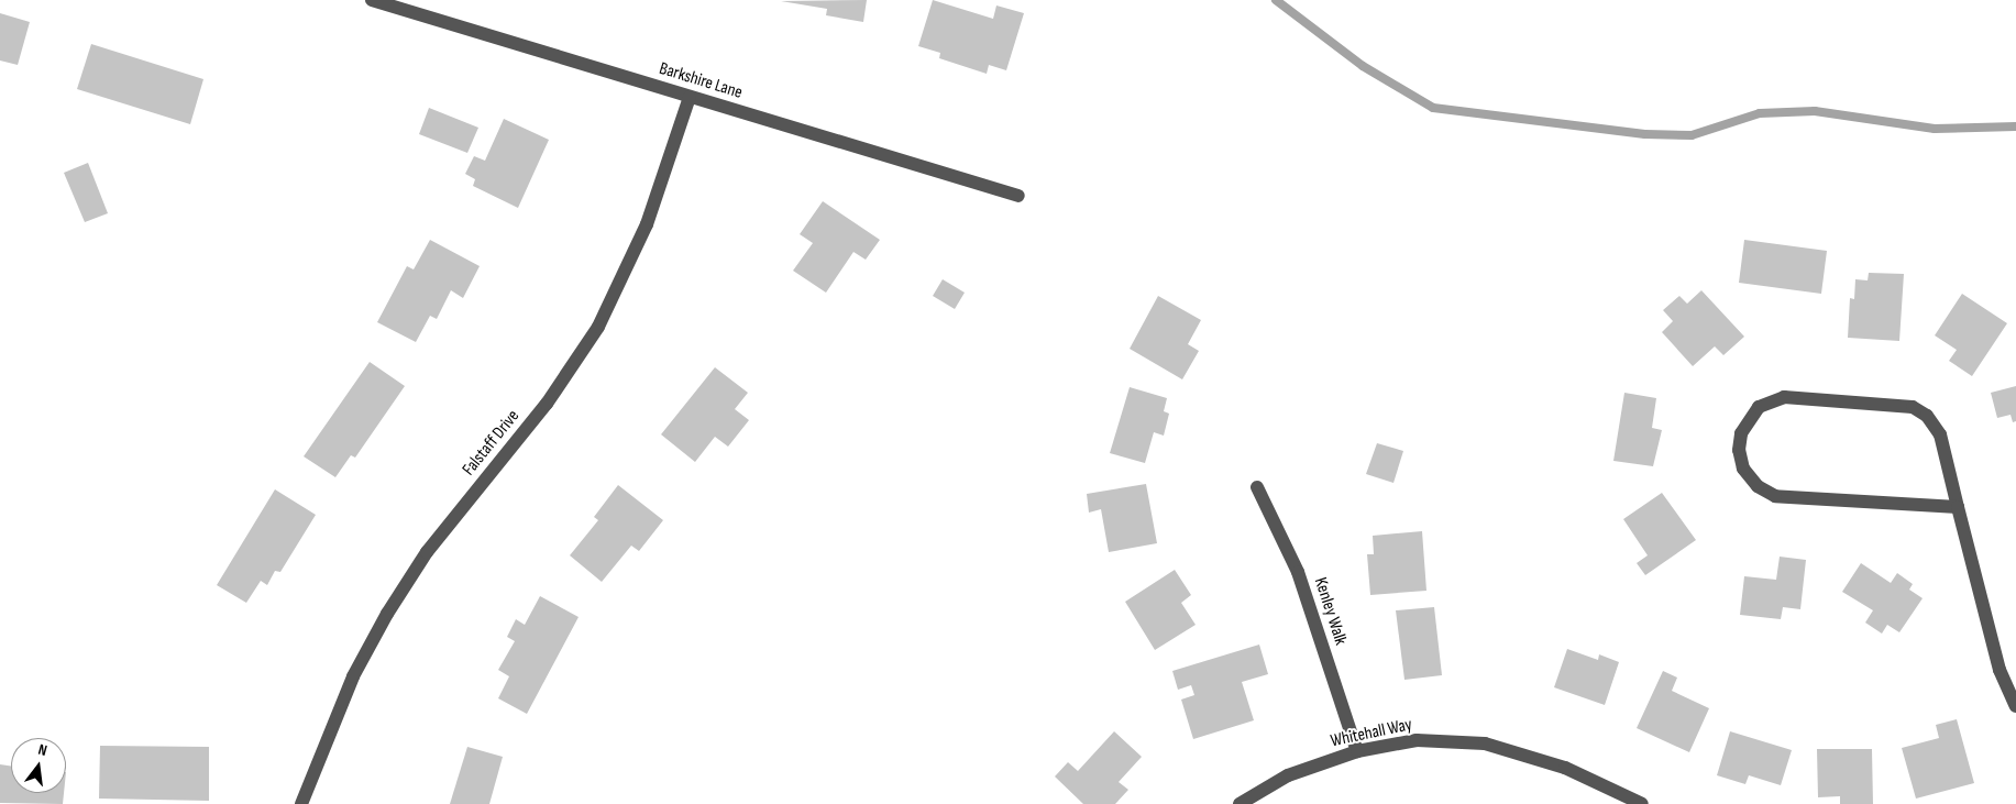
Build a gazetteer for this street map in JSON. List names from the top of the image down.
{
  "streets": {
    "street": [
      "Barkshire Lane",
      "Falstaff Drive",
      "Kenley Walk",
      "Whitehall Way"
    ]
  },
  "crossings": [
    ["Barkshire Lane", "Falstaff Drive"],
    ["Kenley Walk", "Whitehall Way"]
  ],
  "north": "top"
}
